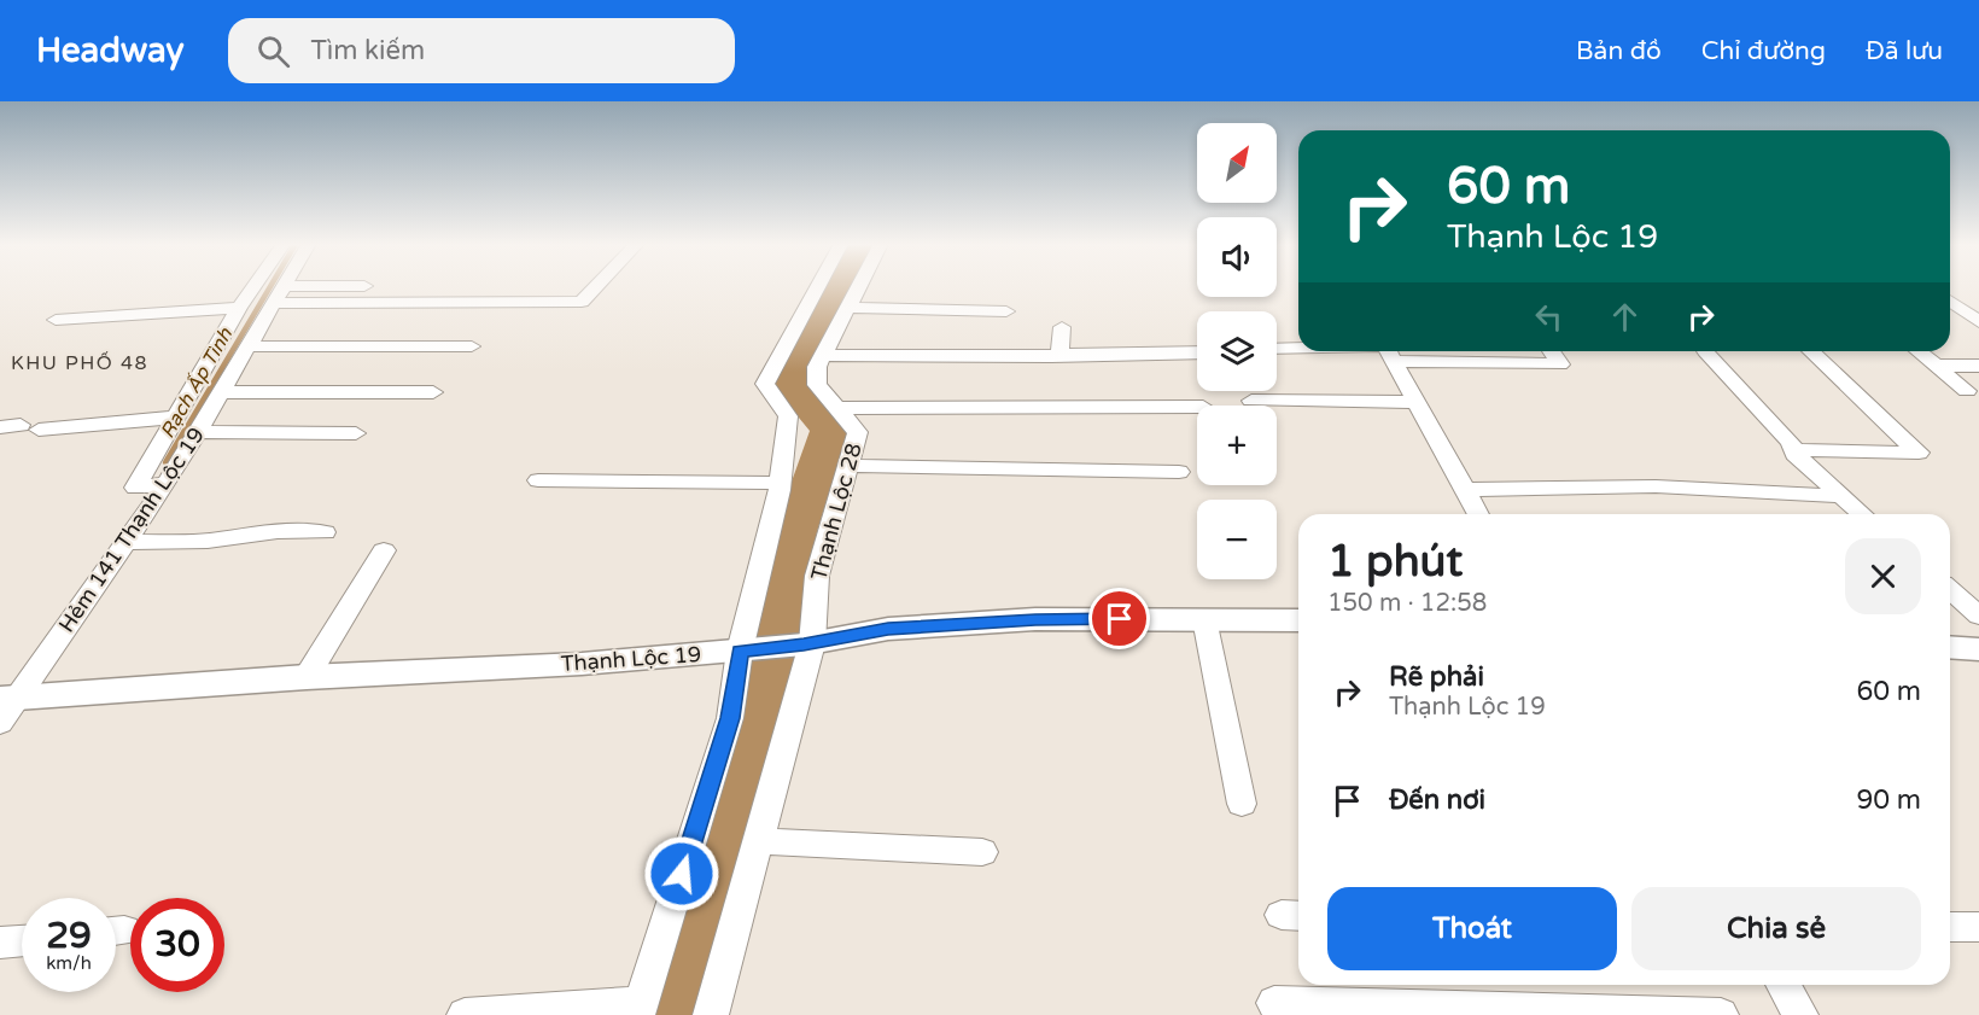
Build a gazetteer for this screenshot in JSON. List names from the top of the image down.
{
  "streets": {
    "street": ["Thạnh Lộc 28", "Hẻm 141 Thạnh Lộc 19", "Thạnh Lộc 19"]
  },
  "crossings": [
    ["Thạnh Lộc 28", "Thạnh Lộc 19"],
    ["Hẻm 141 Thạnh Lộc 19", "Thạnh Lộc 19"]
  ],
  "districts": ["KHU PHỐ 48"],
  "water": ["Rạch Ấp Tình"],
  "north": "top right",
  "page": {
    "header": "Headway",
    "search": "Tìm kiếm",
    "nav": ["Bản đồ", "Chỉ đường", "Đã lưu"],
    "map_buttons": ["+", "−"],
    "turn": ["60 m", "Thạnh Lộc 19"],
    "heading": ["1 phút", "150 m · 12:58"],
    "list": [
      {
        "name": "Rẽ phải",
        "note": "Thạnh Lộc 19",
        "value": "60 m"
      },
      {
        "name": "Đến nơi",
        "value": "90 m"
      }
    ],
    "buttons": ["Thoát", "Chia sẻ"],
    "speed": "29 km/h",
    "limit": "30"
  }
}
